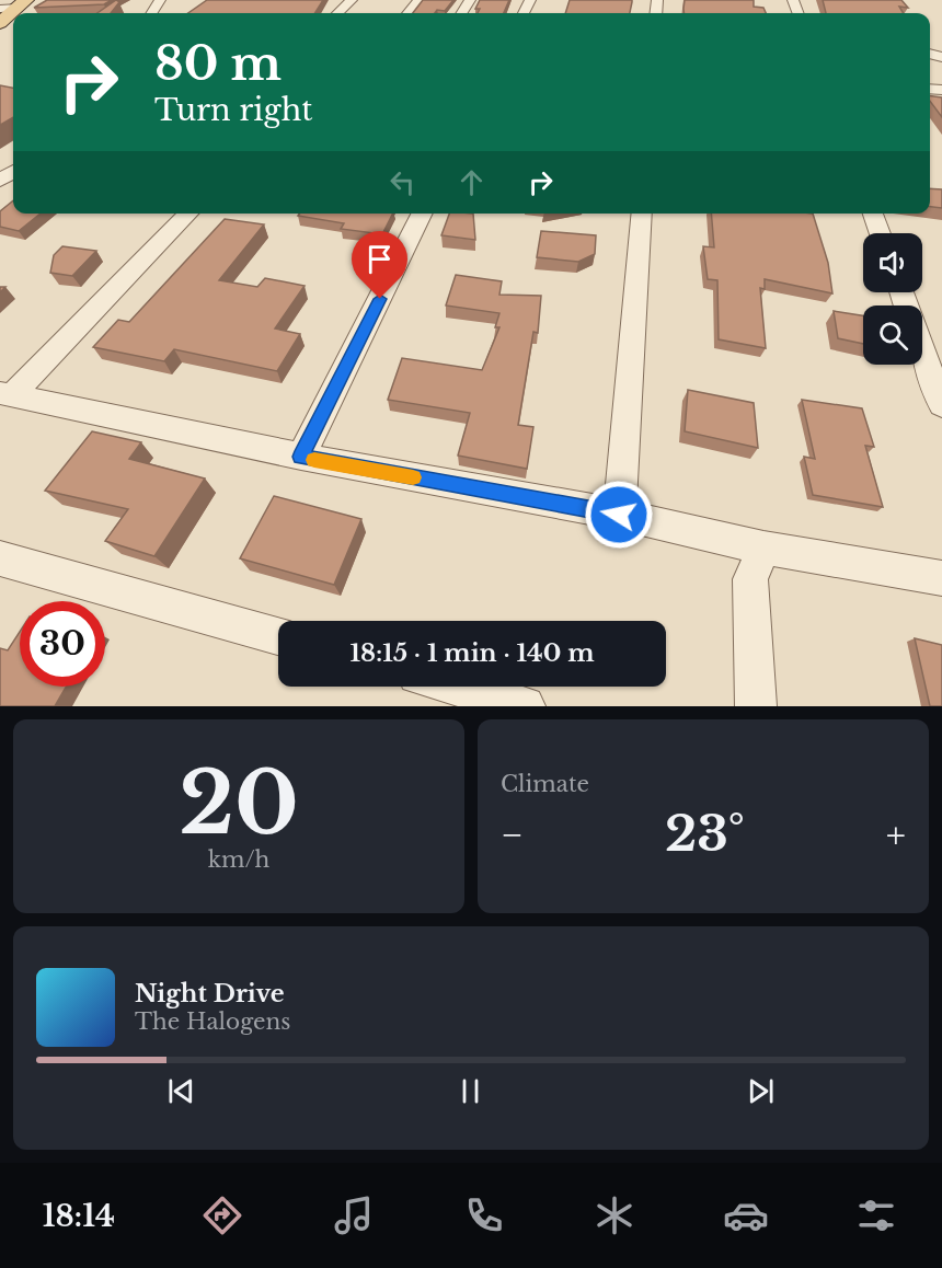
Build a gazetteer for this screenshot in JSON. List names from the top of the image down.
{
  "page": {
    "turn": ["80 m", "Turn right"],
    "limit": "30",
    "trip": "18:15 · 1 min · 140 m",
    "tile": [
      ["20", "km/h"],
      "Climate"
    ],
    "heat": ["−", "23°", "+"],
    "song": ["Night Drive", "The Halogens"],
    "tabs": "18:14"
  }
}
